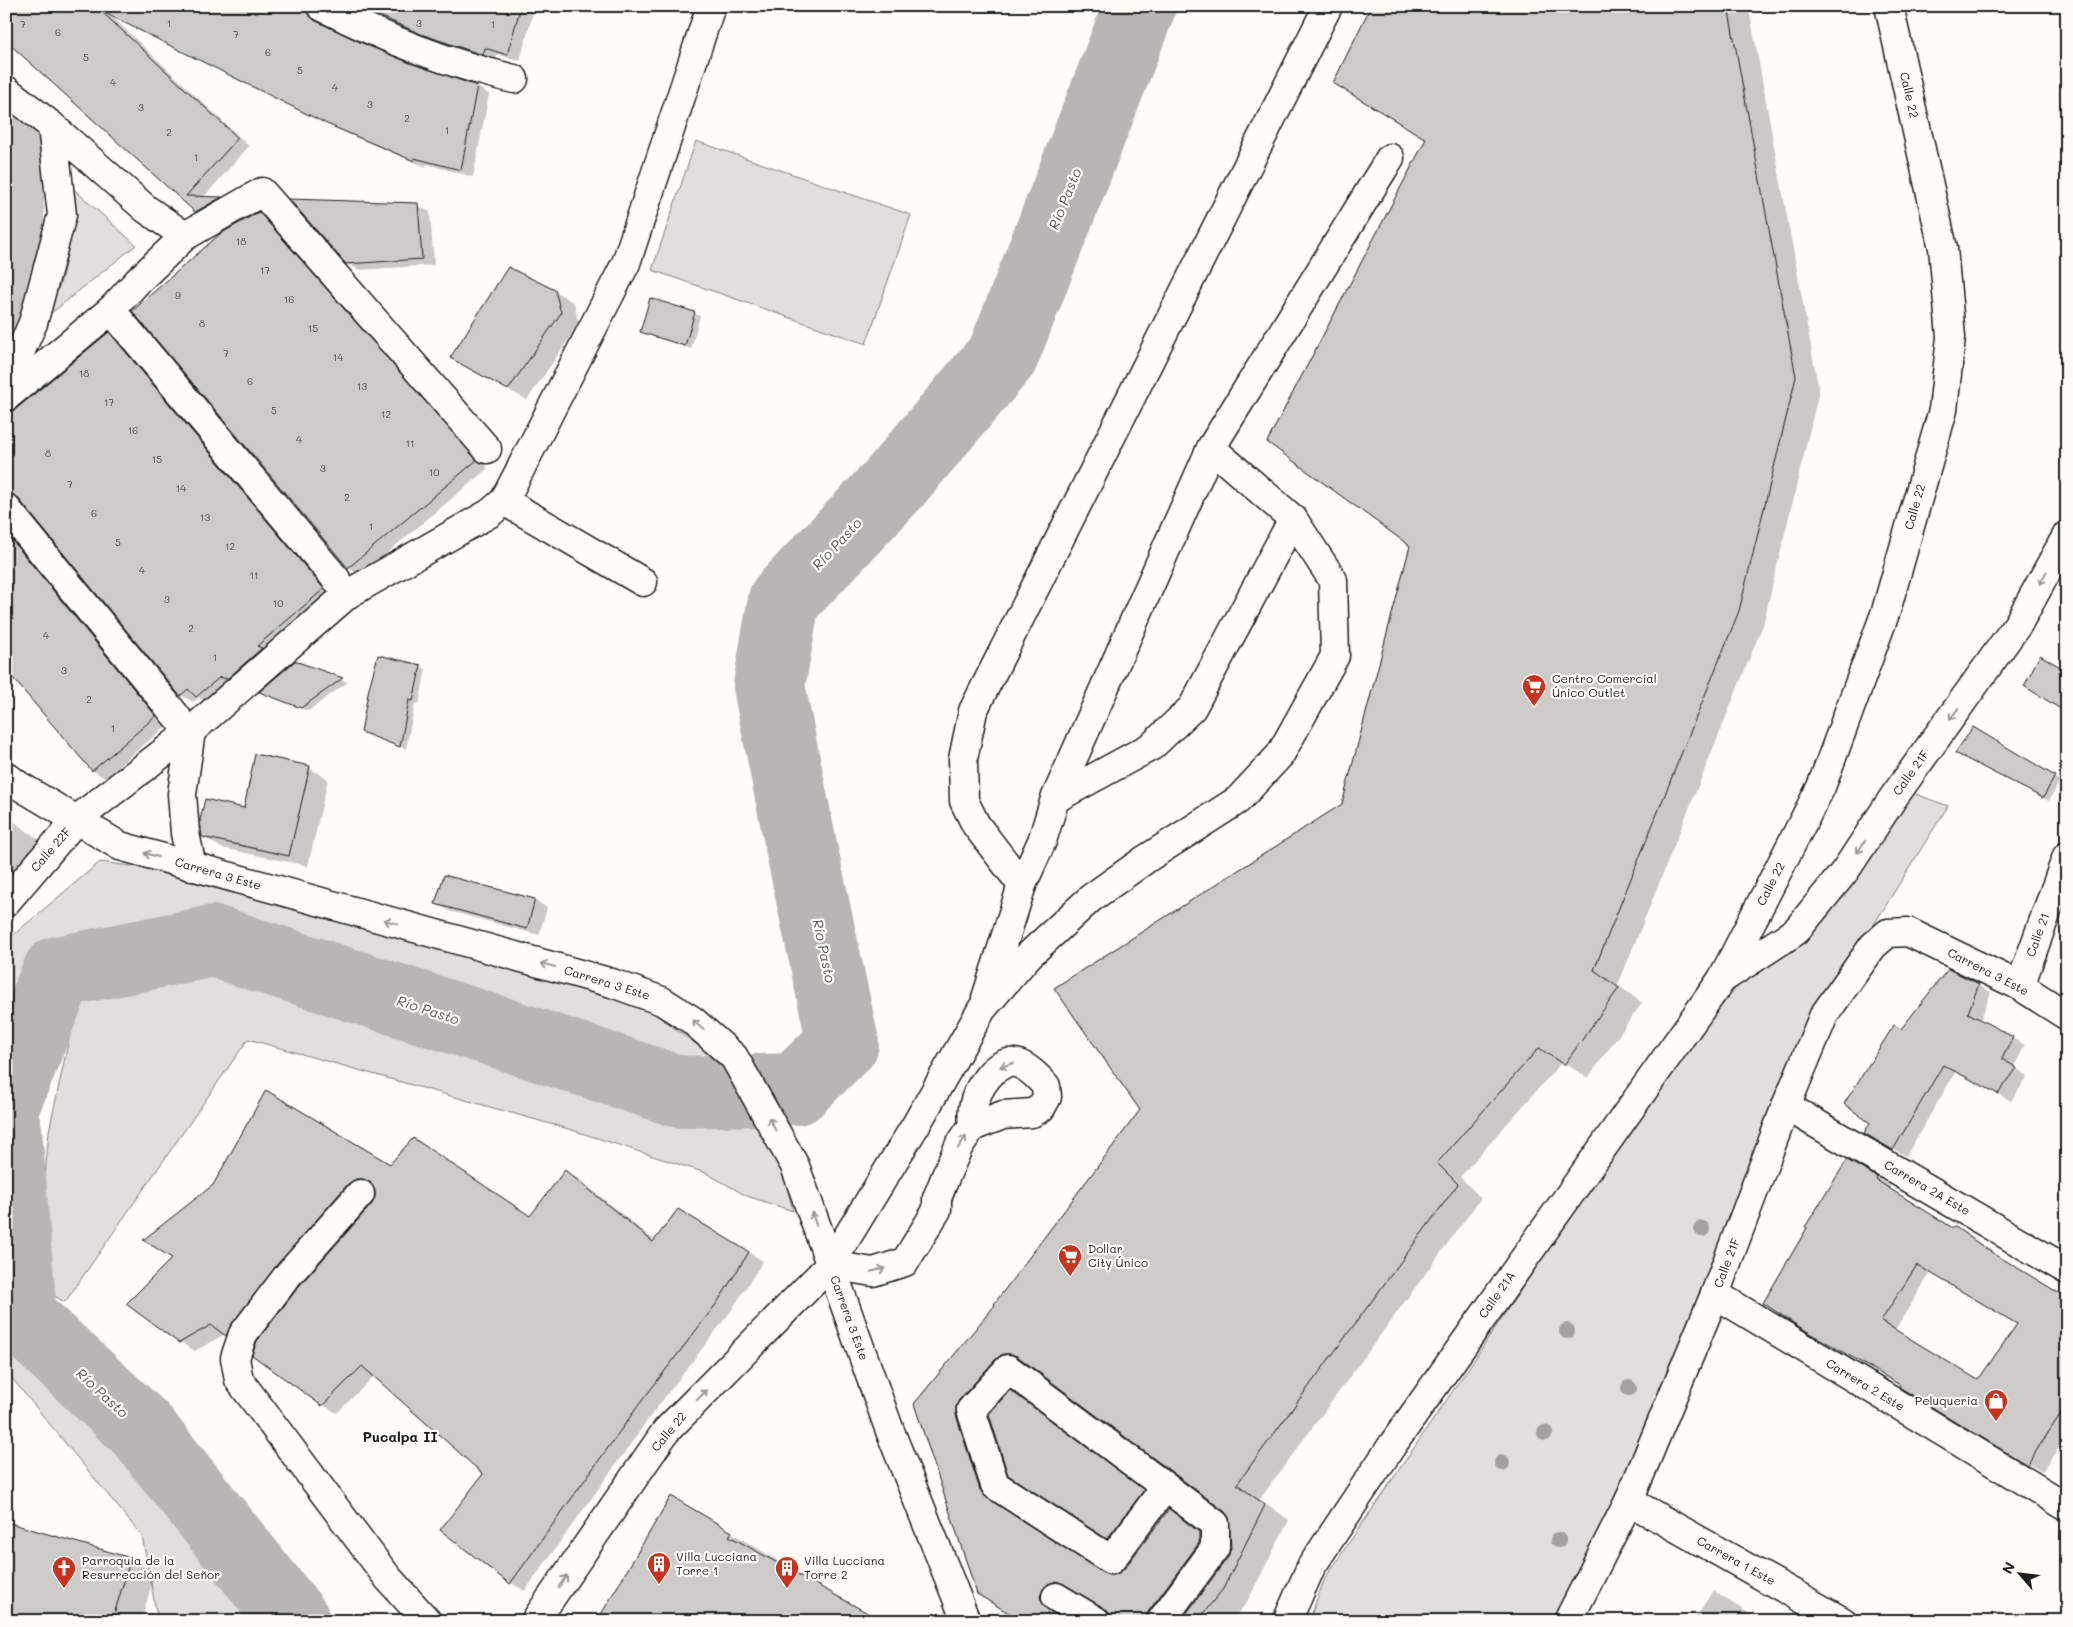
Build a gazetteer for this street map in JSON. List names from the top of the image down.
{
  "streets": {
    "street": [
      "Calle 22",
      "Calle 21F",
      "Calle 22F",
      "Carrera 3 Este",
      "Calle 21",
      "Carrera 2A Este",
      "Calle 21A",
      "Carrera 2 Este",
      "Carrera 1 Este"
    ]
  },
  "crossings": [
    ["Calle 22", "Calle 21F"],
    ["Calle 22", "Carrera 3 Este"],
    ["Calle 22", "Calle 21A"],
    ["Calle 21F", "Carrera 3 Este"],
    ["Calle 21F", "Carrera 2A Este"],
    ["Calle 21F", "Calle 21A"],
    ["Calle 21F", "Carrera 2 Este"],
    ["Calle 21F", "Carrera 1 Este"],
    ["Calle 22F", "Carrera 3 Este"],
    ["Carrera 3 Este", "Calle 21"]
  ],
  "one_way": ["Carrera 3 Este"],
  "districts": ["Pucalpa II"],
  "water": ["Río Pasto"],
  "places": {
    "supermarket": ["Centro Comercial Único Outlet", "Dollar City Único"],
    "shop": ["Peluqueria"],
    "building": ["Villa Lucciana Torre 1", "Villa Lucciana Torre 2"],
    "church": ["Parroquia de la Resurrección del Señor"]
  },
  "house_numbers": [
    "1",
    "3",
    "7",
    "1",
    "6",
    "7",
    "6",
    "5",
    "5",
    "4",
    "4",
    "3",
    "3",
    "2",
    "1",
    "2",
    "1",
    "18",
    "17",
    "9",
    "16",
    "8",
    "15",
    "7",
    "14",
    "18",
    "6",
    "13",
    "17",
    "5",
    "12",
    "16",
    "4",
    "11",
    "8",
    "15",
    "3",
    "10",
    "7",
    "14",
    "2",
    "6",
    "13",
    "1",
    "5",
    "12",
    "4",
    "11",
    "3",
    "10",
    "2",
    "4",
    "1",
    "3",
    "2",
    "1"
  ],
  "north": "top left"
}
